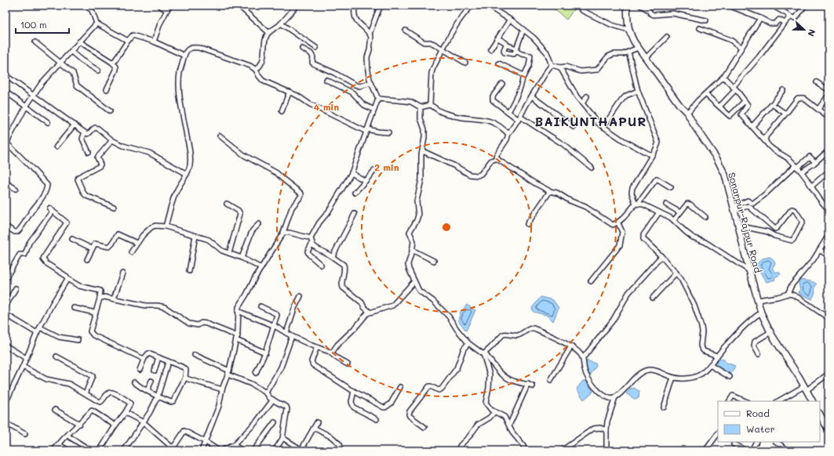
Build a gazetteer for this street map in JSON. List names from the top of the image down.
{
  "streets": {
    "main road": ["Sonarpur-Rajpur Road"]
  },
  "districts": ["BAIKUNTHAPUR"],
  "legend": ["Road", "Water"],
  "scale_bar": "100 m",
  "north": "right",
  "rings": ["4 min", "2 min"]
}
